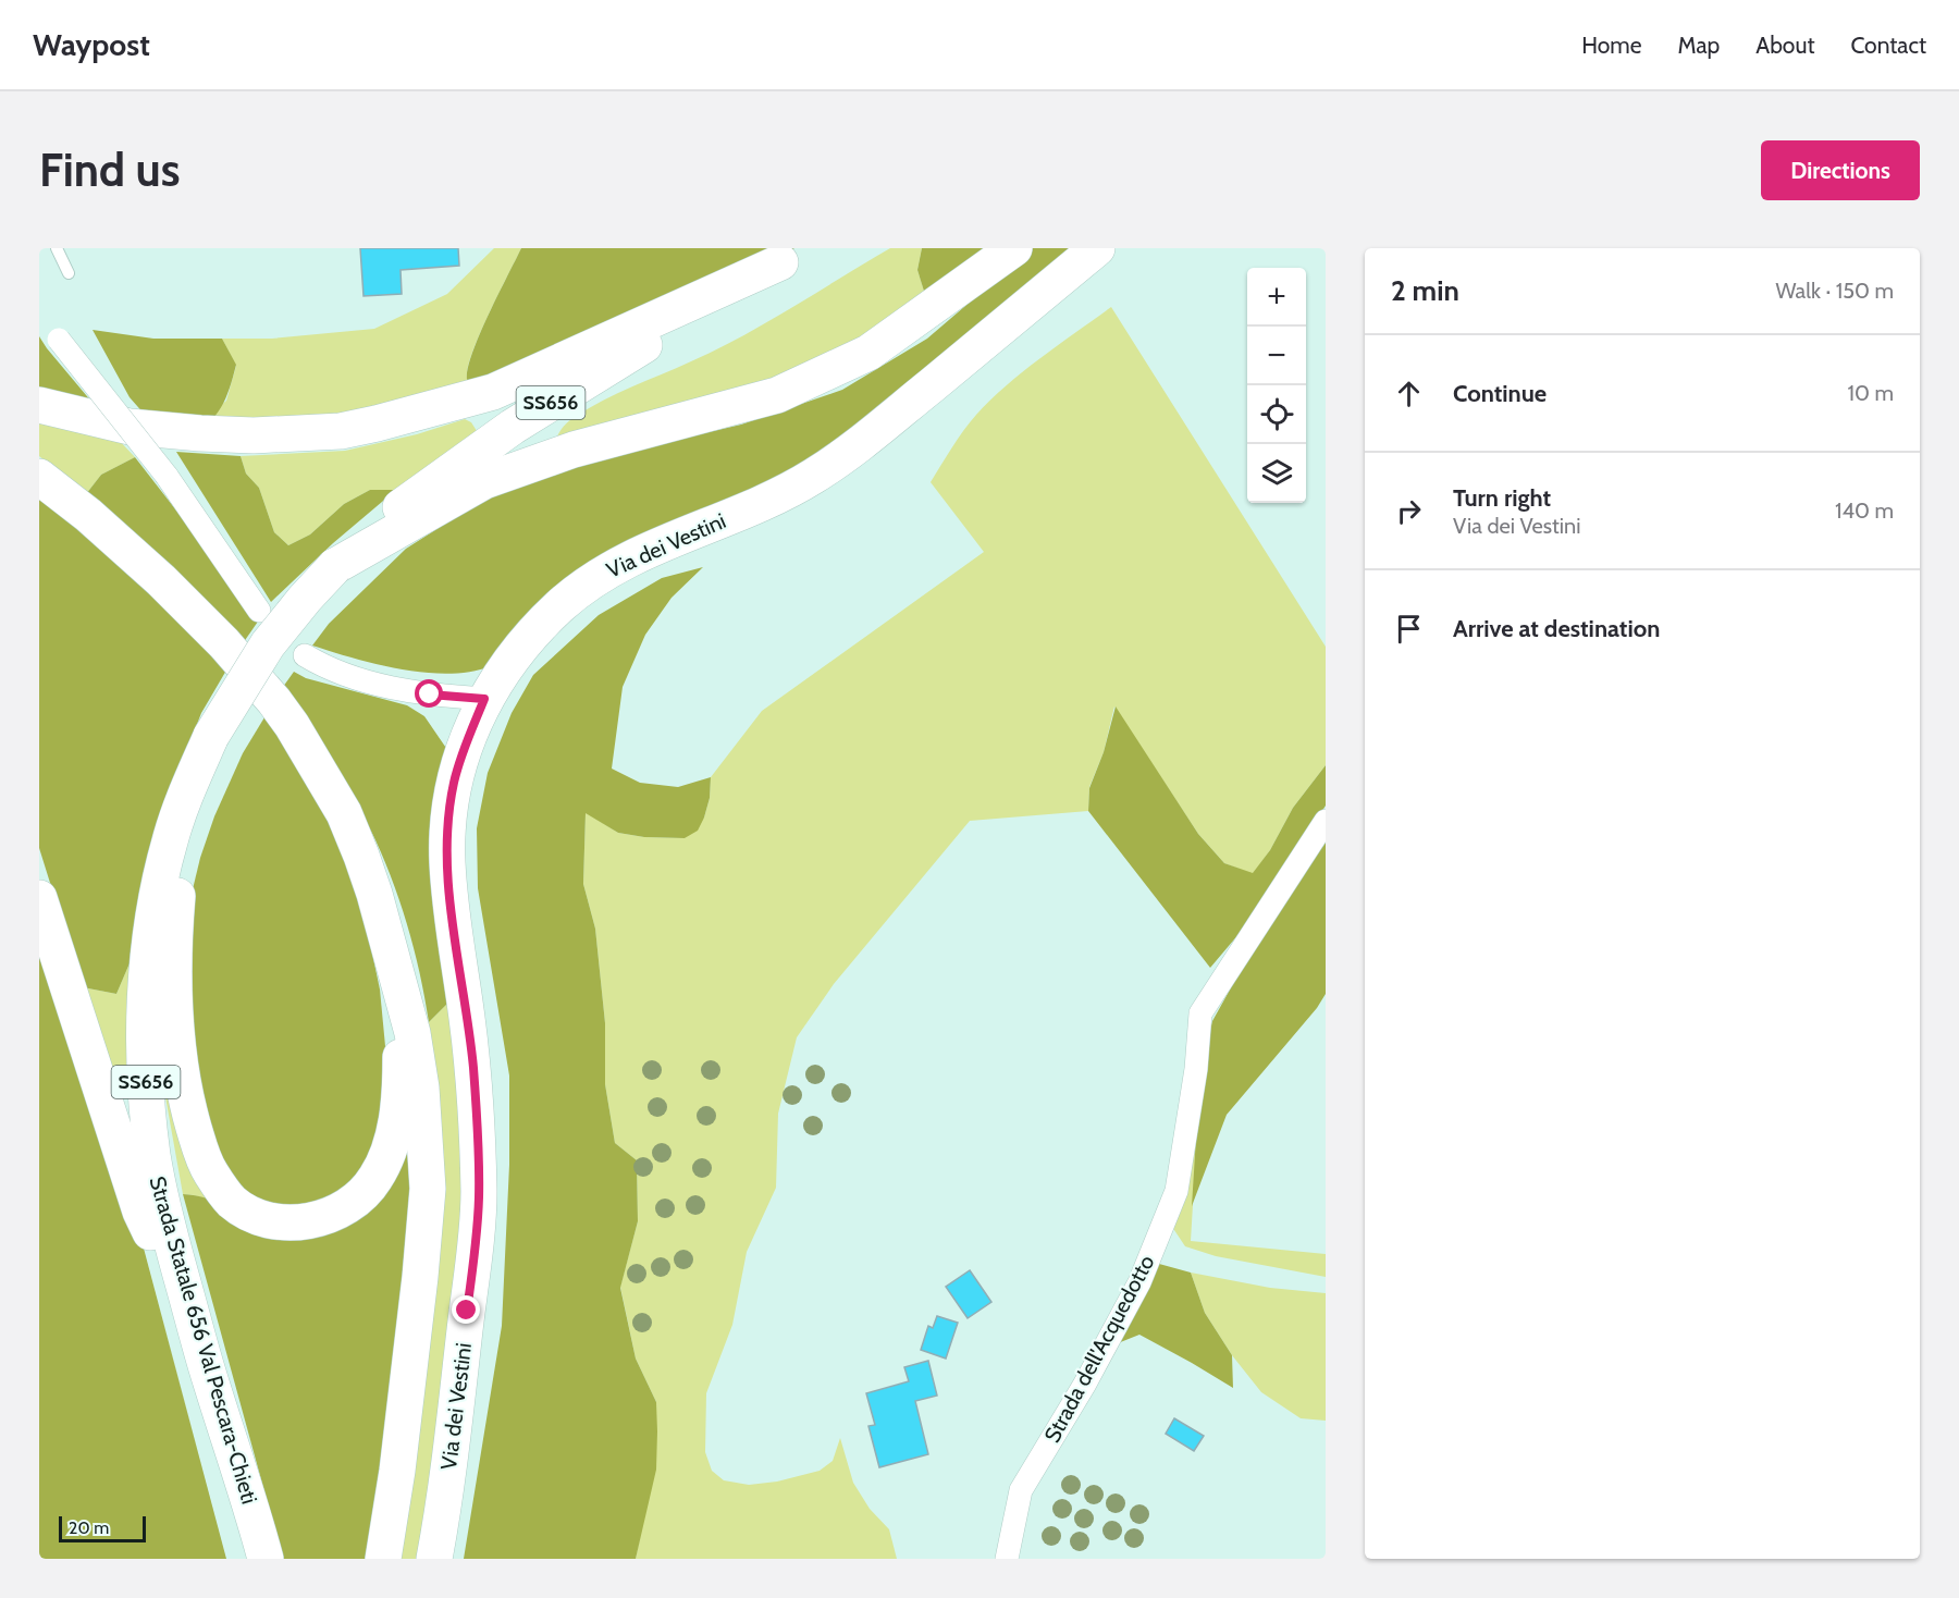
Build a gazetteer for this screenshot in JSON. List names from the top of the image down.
{
  "streets": {
    "main road": ["SS656", "Via dei Vestini", "Strada Statale 656 Val Pescara-Chieti"],
    "street": ["Strada dell'Acquedotto"]
  },
  "scale_bar": "20 m",
  "page": {
    "header": "Waypost",
    "nav": [
      "Home",
      "Map",
      "About",
      "Contact"
    ],
    "buttons": "Directions",
    "title": "Find us",
    "heading": ["2 min", "Walk · 150 m"],
    "map_buttons": ["+", "−"],
    "list": [
      ["Continue", "10 m"],
      ["Turn right", "Via dei Vestini", "140 m"],
      "Arrive at destination"
    ],
    "scale": "20 m"
  }
}
